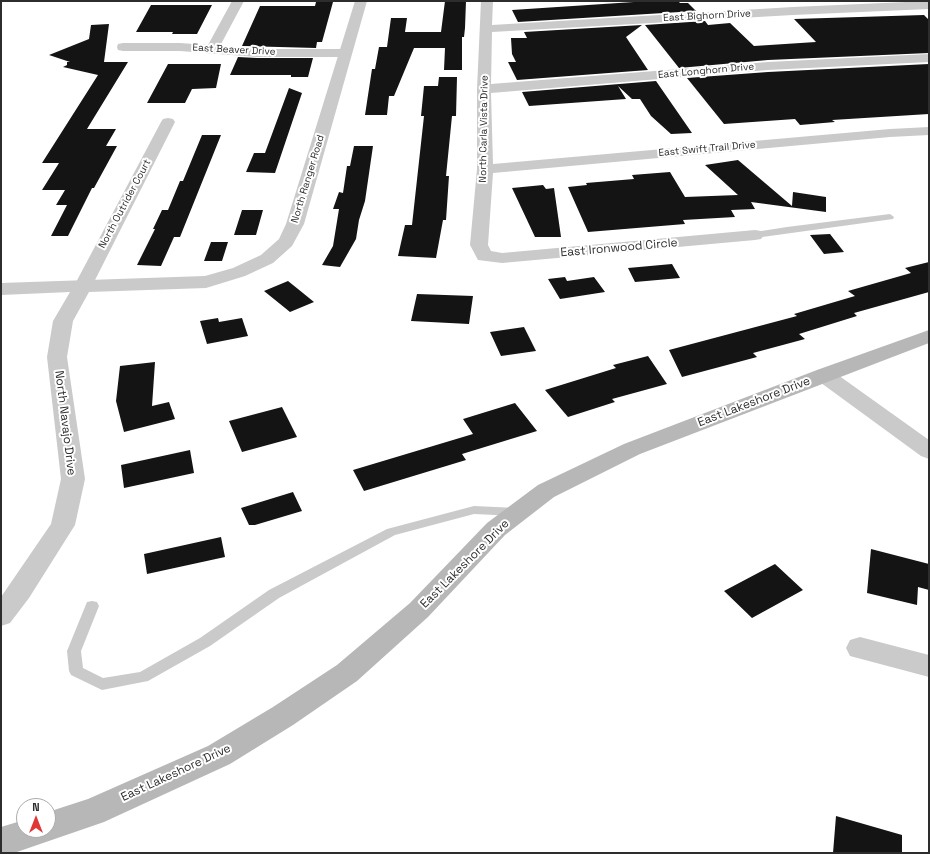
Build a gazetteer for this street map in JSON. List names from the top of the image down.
{
  "streets": {
    "main road": ["East Lakeshore Drive"],
    "street": [
      "East Bighorn Drive",
      "East Beaver Drive",
      "East Longhorn Drive",
      "North Carla Vista Drive",
      "East Swift Trail Drive",
      "North Ranger Road",
      "North Outrider Court",
      "East Ironwood Circle",
      "North Navajo Drive"
    ]
  },
  "crossings": [
    ["East Bighorn Drive", "North Carla Vista Drive"],
    ["East Beaver Drive", "North Ranger Road"],
    ["East Longhorn Drive", "North Carla Vista Drive"],
    ["North Carla Vista Drive", "East Swift Trail Drive"],
    ["North Carla Vista Drive", "East Ironwood Circle"],
    ["North Ranger Road", "North Outrider Court"],
    ["North Ranger Road", "North Navajo Drive"],
    ["North Outrider Court", "North Navajo Drive"]
  ],
  "north": "top"
}
